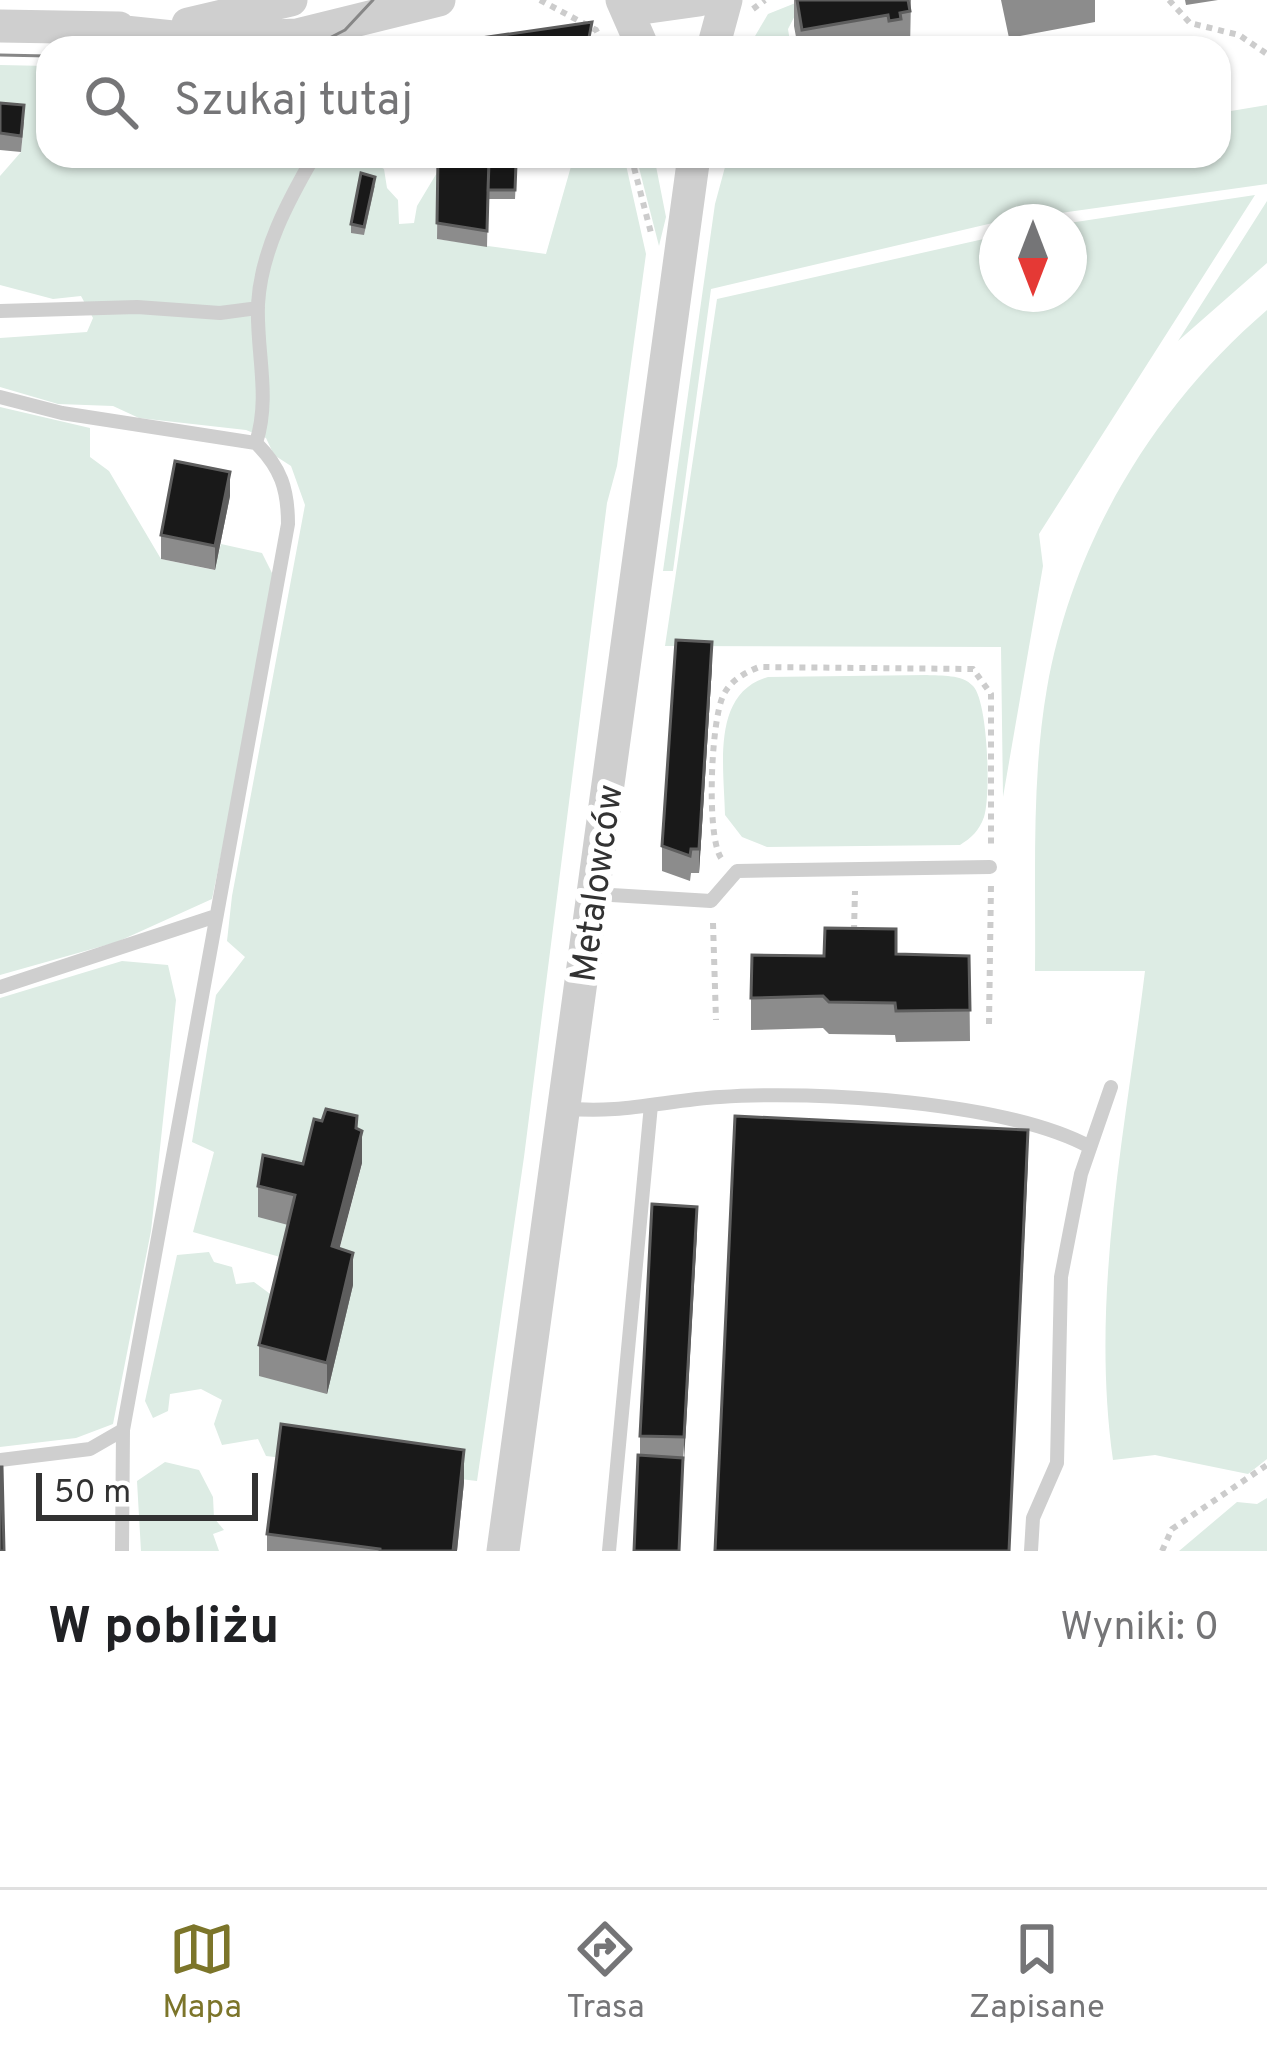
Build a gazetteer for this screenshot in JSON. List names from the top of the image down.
{
  "streets": {
    "street": ["Metalowców"]
  },
  "scale_bar": "50 m",
  "north": "bottom",
  "page": {
    "search": "Szukaj tutaj",
    "scale": "50 m",
    "heading": ["W pobliżu", "Wyniki: 0"],
    "nav": ["Mapa", "Trasa", "Zapisane"]
  }
}
